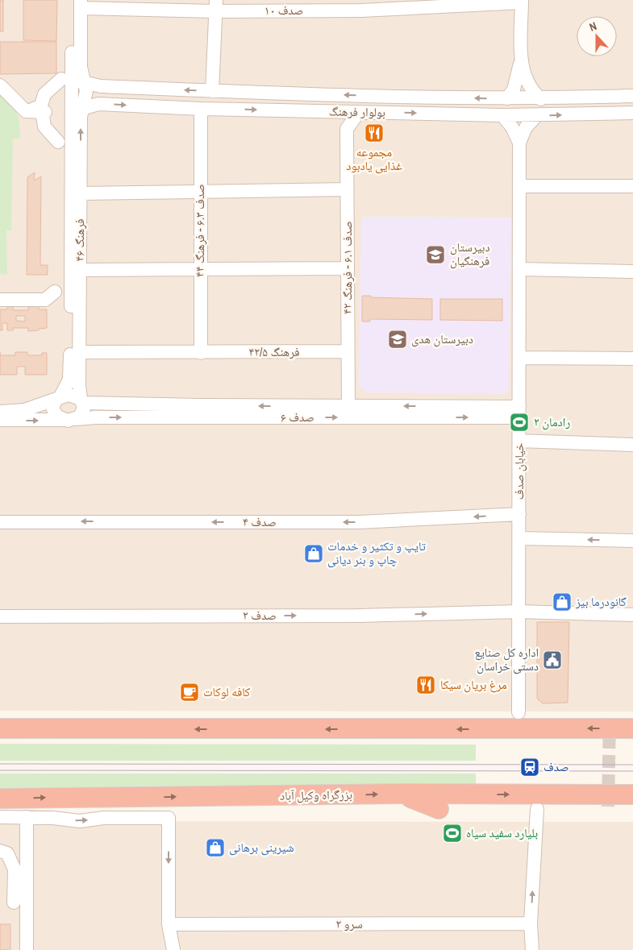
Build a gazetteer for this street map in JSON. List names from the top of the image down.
{
  "streets": {
    "highway": ["بزرگراه وکیل آباد"],
    "street": [
      "صدف ۱۰",
      "بولوار فرهنگ",
      "صدف ۶.۳ - فرهنگ ۴۴",
      "فرهنگ ۴۶",
      "صدف ۶.۱ - فرهنگ ۴۲",
      "فرهنگ ۴۲/۵",
      "صدف ۶",
      "خیابان صدف",
      "صدف ۴",
      "صدف ۲",
      "سرو ۲"
    ]
  },
  "crossings": [
    ["بولوار فرهنگ", "صدف ۶.۳ - فرهنگ ۴۴"],
    ["بولوار فرهنگ", "فرهنگ ۴۶"],
    ["صدف ۶.۳ - فرهنگ ۴۴", "فرهنگ ۴۲/۵"],
    ["فرهنگ ۴۶", "فرهنگ ۴۲/۵"],
    ["فرهنگ ۴۶", "صدف ۶"],
    ["صدف ۶.۱ - فرهنگ ۴۲", "فرهنگ ۴۲/۵"],
    ["صدف ۶.۱ - فرهنگ ۴۲", "صدف ۶"],
    ["صدف ۶", "خیابان صدف"],
    ["خیابان صدف", "صدف ۴"],
    ["خیابان صدف", "صدف ۲"]
  ],
  "one_way": ["صدف ۴", "صدف ۲"],
  "places": {
    "restaurant": ["مجموعه غذایی یادبود", "مرغ بریان سیکا"],
    "school or university": ["دبیرستان فرهنگیان", "دبیرستان هدی"],
    "sports": ["رادمان ۲", "بلیارد سفید سیاه"],
    "shop": ["تایپ و تکثیر و خدمات چاپ و بنر دیانی", "گانودرما بیز", "شیرینی برهانی"],
    "public building": ["اداره کل صنایع دستی خراسان"],
    "cafe": ["کافه لوکات"],
    "station": ["صدف"]
  },
  "north": "top"
}
